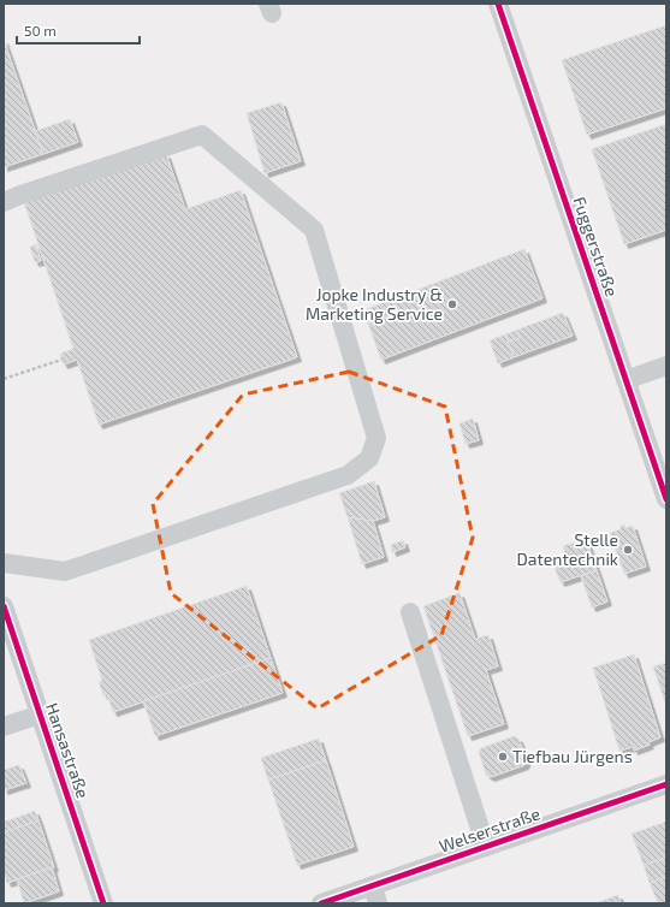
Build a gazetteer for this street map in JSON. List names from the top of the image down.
{
  "streets": {
    "street": ["Fuggerstraße", "Hansastraße", "Welserstraße"]
  },
  "places": ["Jopke Industry & Marketing Service", "Stelle Datentechnik", "Tiefbau Jürgens"],
  "scale_bar": "50 m"
}
